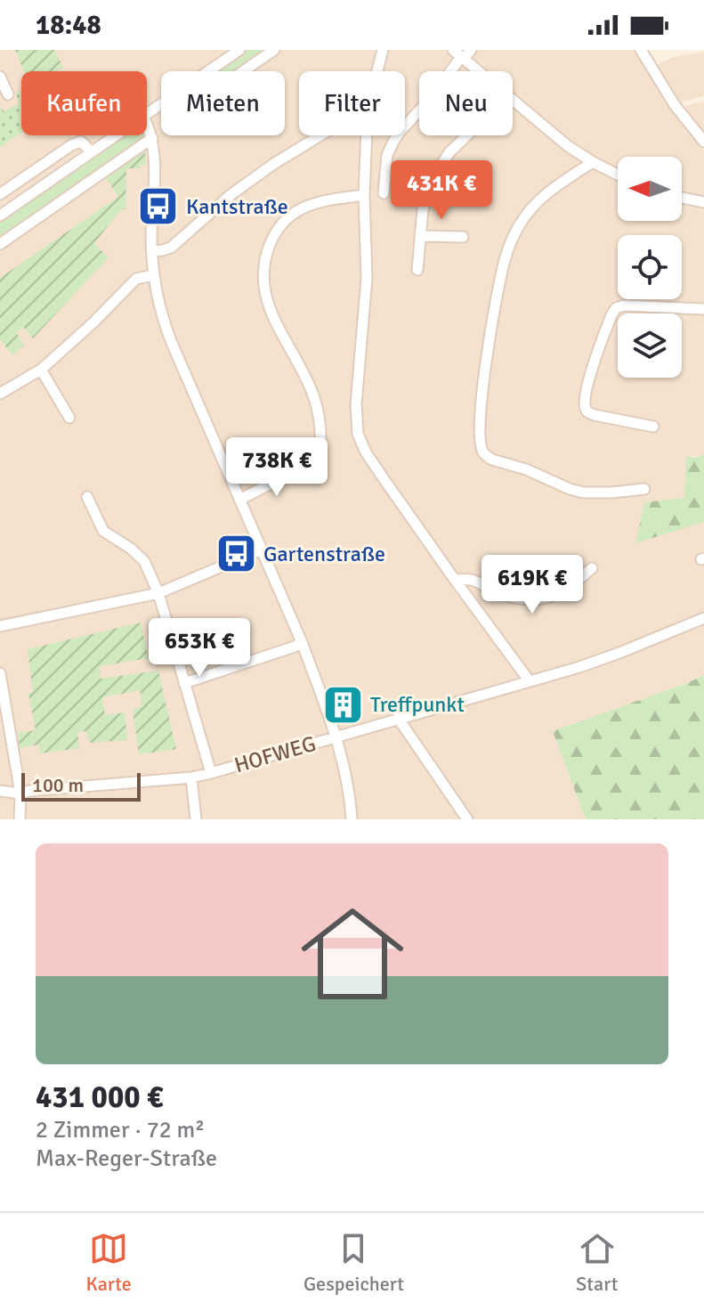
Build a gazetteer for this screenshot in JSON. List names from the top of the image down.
{
  "streets": {
    "street": ["HOFWEG"]
  },
  "places": {
    "bus stop": ["Kantstraße", "Gartenstraße"],
    "building": ["Treffpunkt"]
  },
  "scale_bar": "100 m",
  "north": "left",
  "page": {
    "status": "18:48",
    "chip": [
      "Kaufen",
      "Mieten",
      "Filter",
      "Neu"
    ],
    "price": [
      "431K €",
      "738K €",
      "619K €",
      "653K €"
    ],
    "scale": "100 m",
    "list": [
      {
        "name": "431 000 €",
        "note": "2 Zimmer · 72 m² · Max-Reger-Straße"
      }
    ],
    "tabs": ["Karte", "Gespeichert", "Start"]
  }
}
